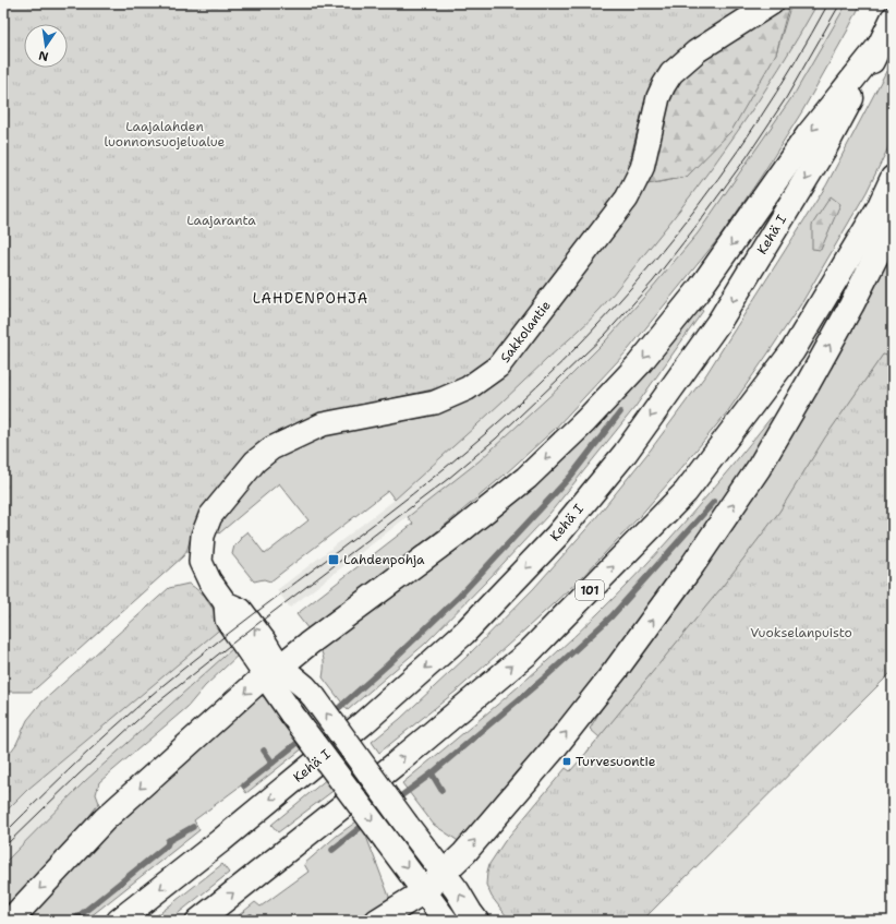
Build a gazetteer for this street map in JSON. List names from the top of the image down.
{
  "streets": {
    "main road": ["Kehä I", "101"],
    "street": ["Sakkolantie"]
  },
  "districts": ["LAHDENPOHJA"],
  "parks": ["Laajalahden luonnonsuojelualue", "Laajaranta", "Vuokselanpuisto"],
  "places": {
    "transit": ["Lahdenpohja", "Turvesuontie"]
  },
  "north": "bottom"
}
